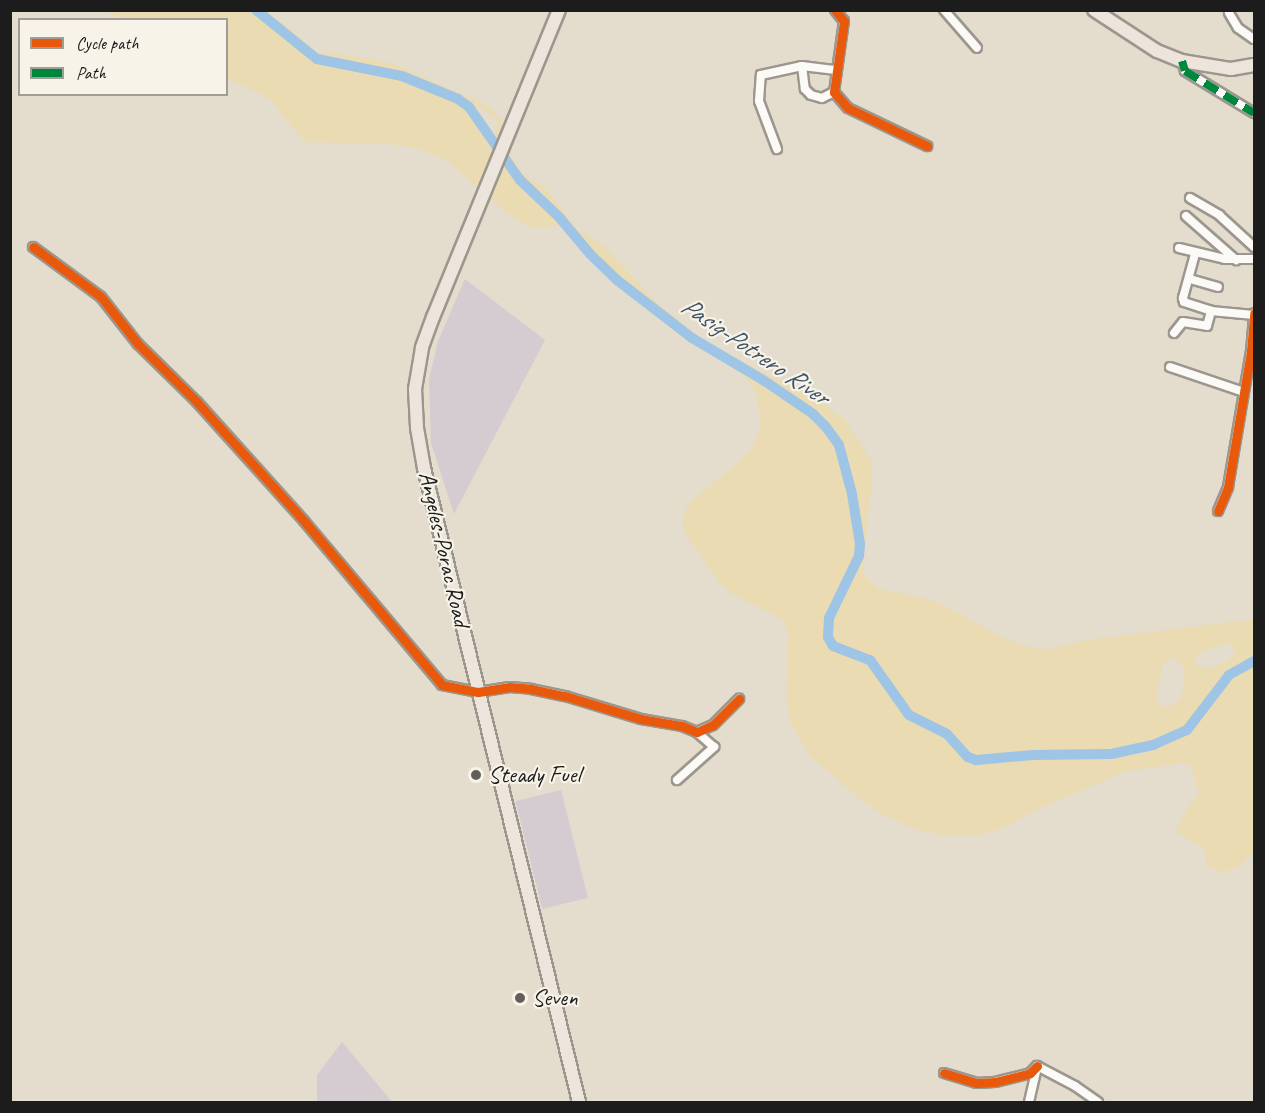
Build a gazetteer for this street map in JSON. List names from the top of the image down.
{
  "streets": {
    "main road": ["Angeles-Porac Road"]
  },
  "water": ["Pasig-Potrero River"],
  "places": ["Steady Fuel", "Seven"],
  "legend": ["Cycle path", "Path"]
}
